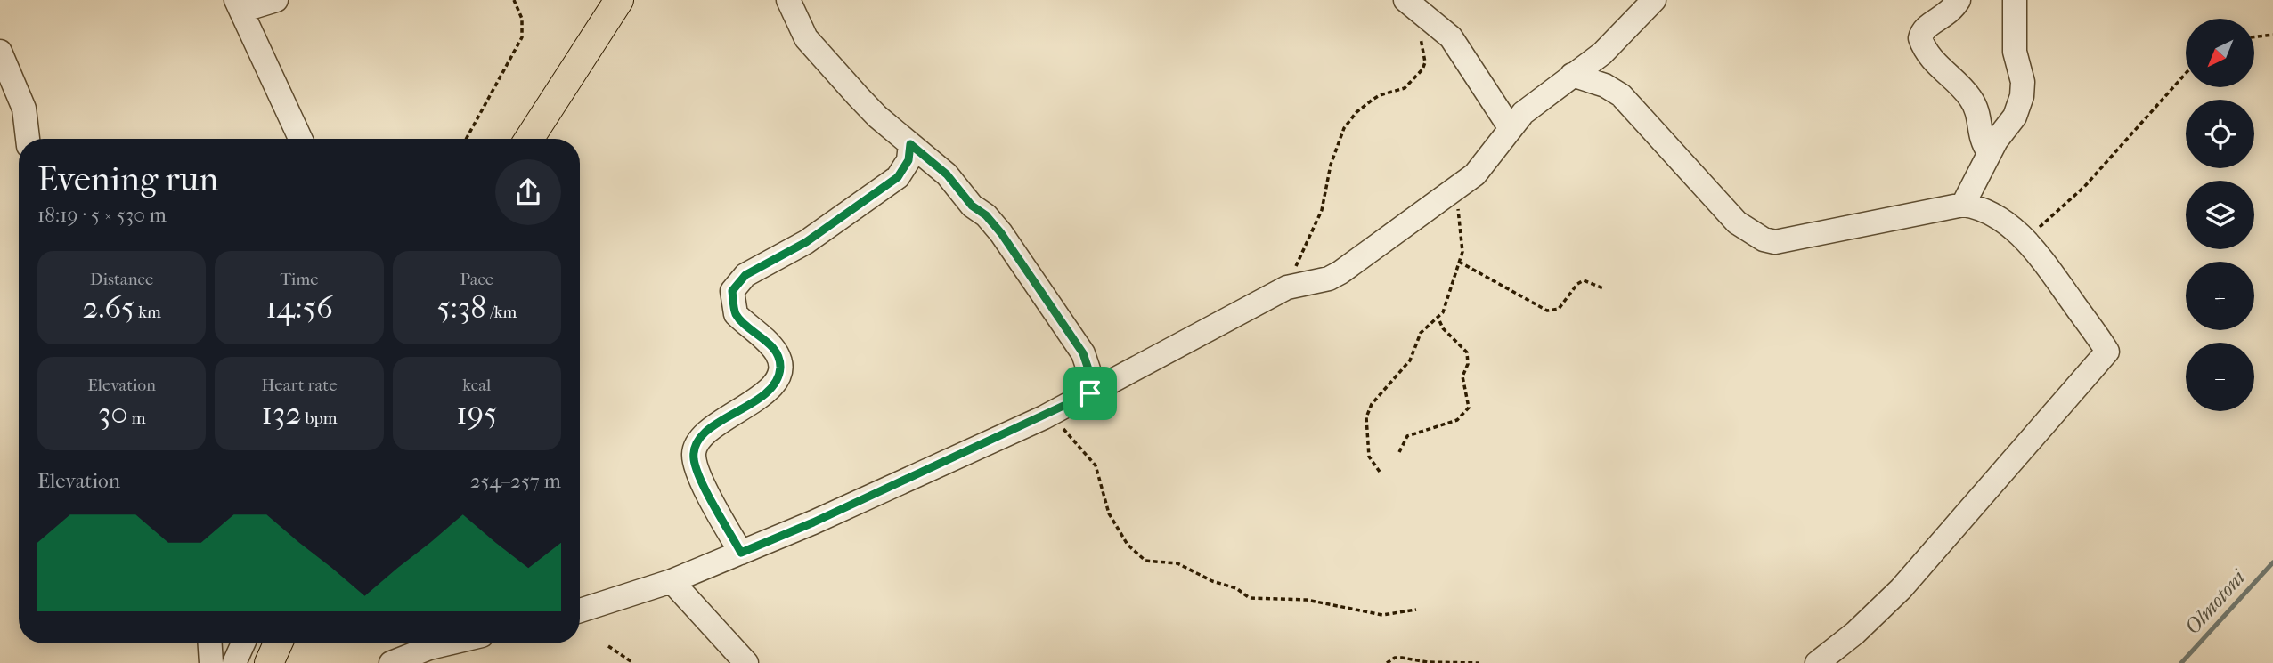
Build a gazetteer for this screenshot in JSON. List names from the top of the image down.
{
  "water": ["Olmotoni"],
  "north": "bottom left",
  "page": {
    "map_buttons": ["+", "−"],
    "heading": ["Evening run", "18:19 · 5 × 530 m"],
    "stats": [
      ["Distance", "2.65 km"],
      ["Time", "14:56"],
      ["Pace", "5:38 /km"],
      ["Elevation", "30 m"],
      ["Heart rate", "132 bpm"],
      ["kcal", "195"]
    ],
    "chart": ["Elevation", "254–257 m"]
  }
}
